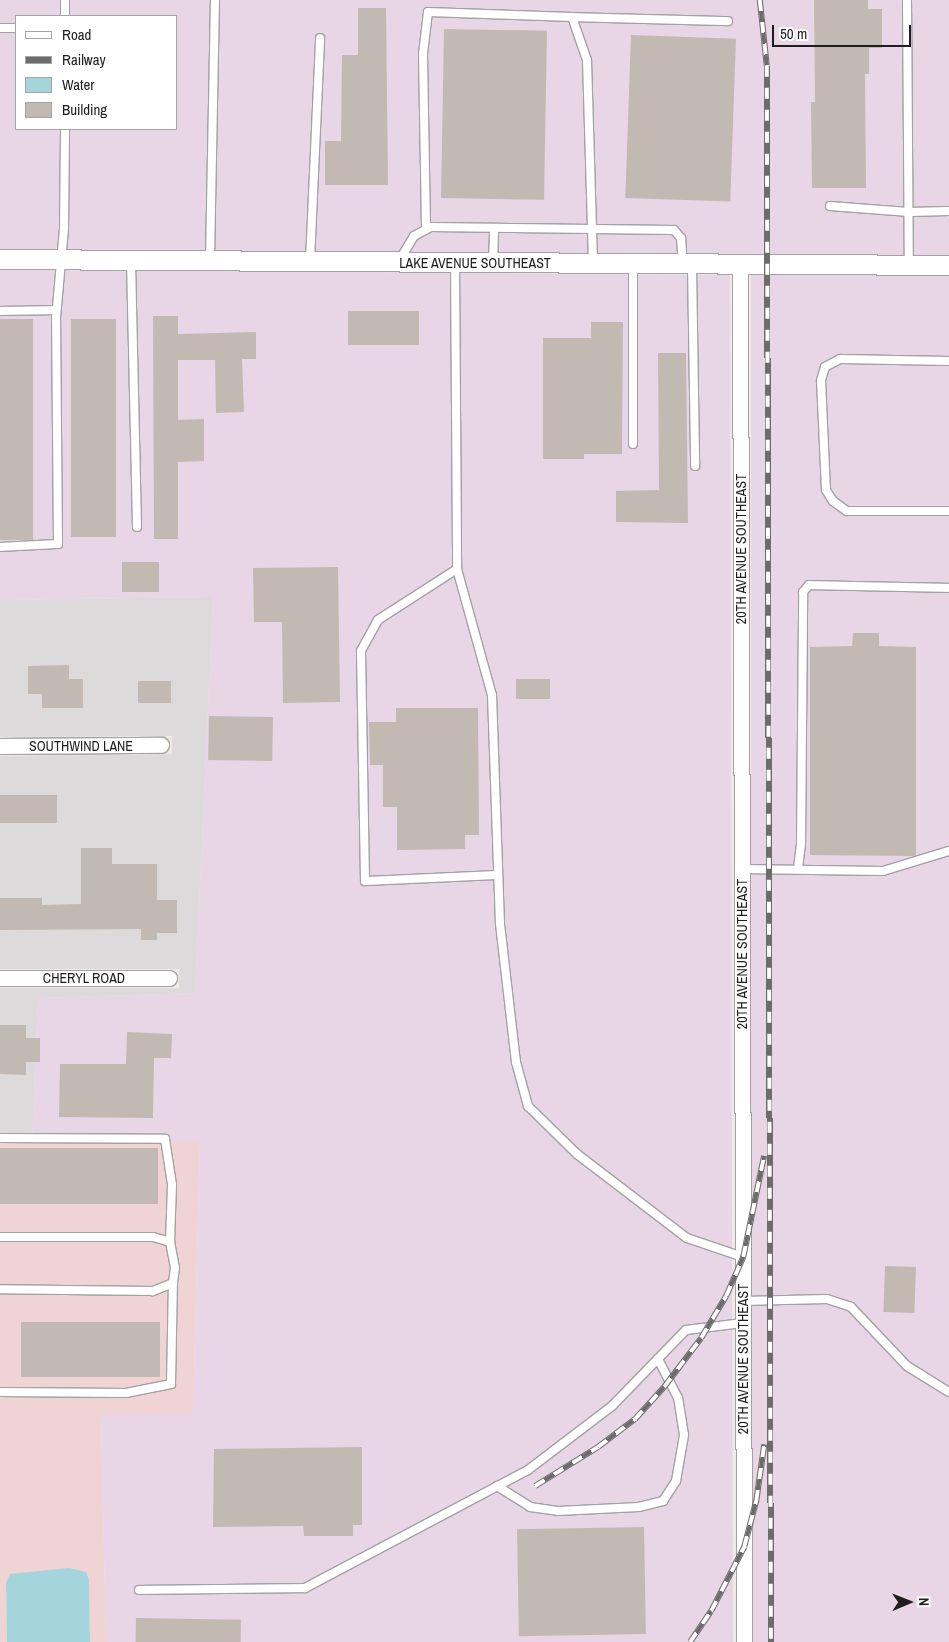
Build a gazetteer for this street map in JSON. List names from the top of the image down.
{
  "streets": {
    "street": [
      "LAKE AVENUE SOUTHEAST",
      "20TH AVENUE SOUTHEAST",
      "SOUTHWIND LANE",
      "CHERYL ROAD"
    ]
  },
  "crossings": [
    ["LAKE AVENUE SOUTHEAST", "20TH AVENUE SOUTHEAST"]
  ],
  "legend": [
    "Road",
    "Railway",
    "Water",
    "Building"
  ],
  "scale_bar": "50 m",
  "north": "right"
}
